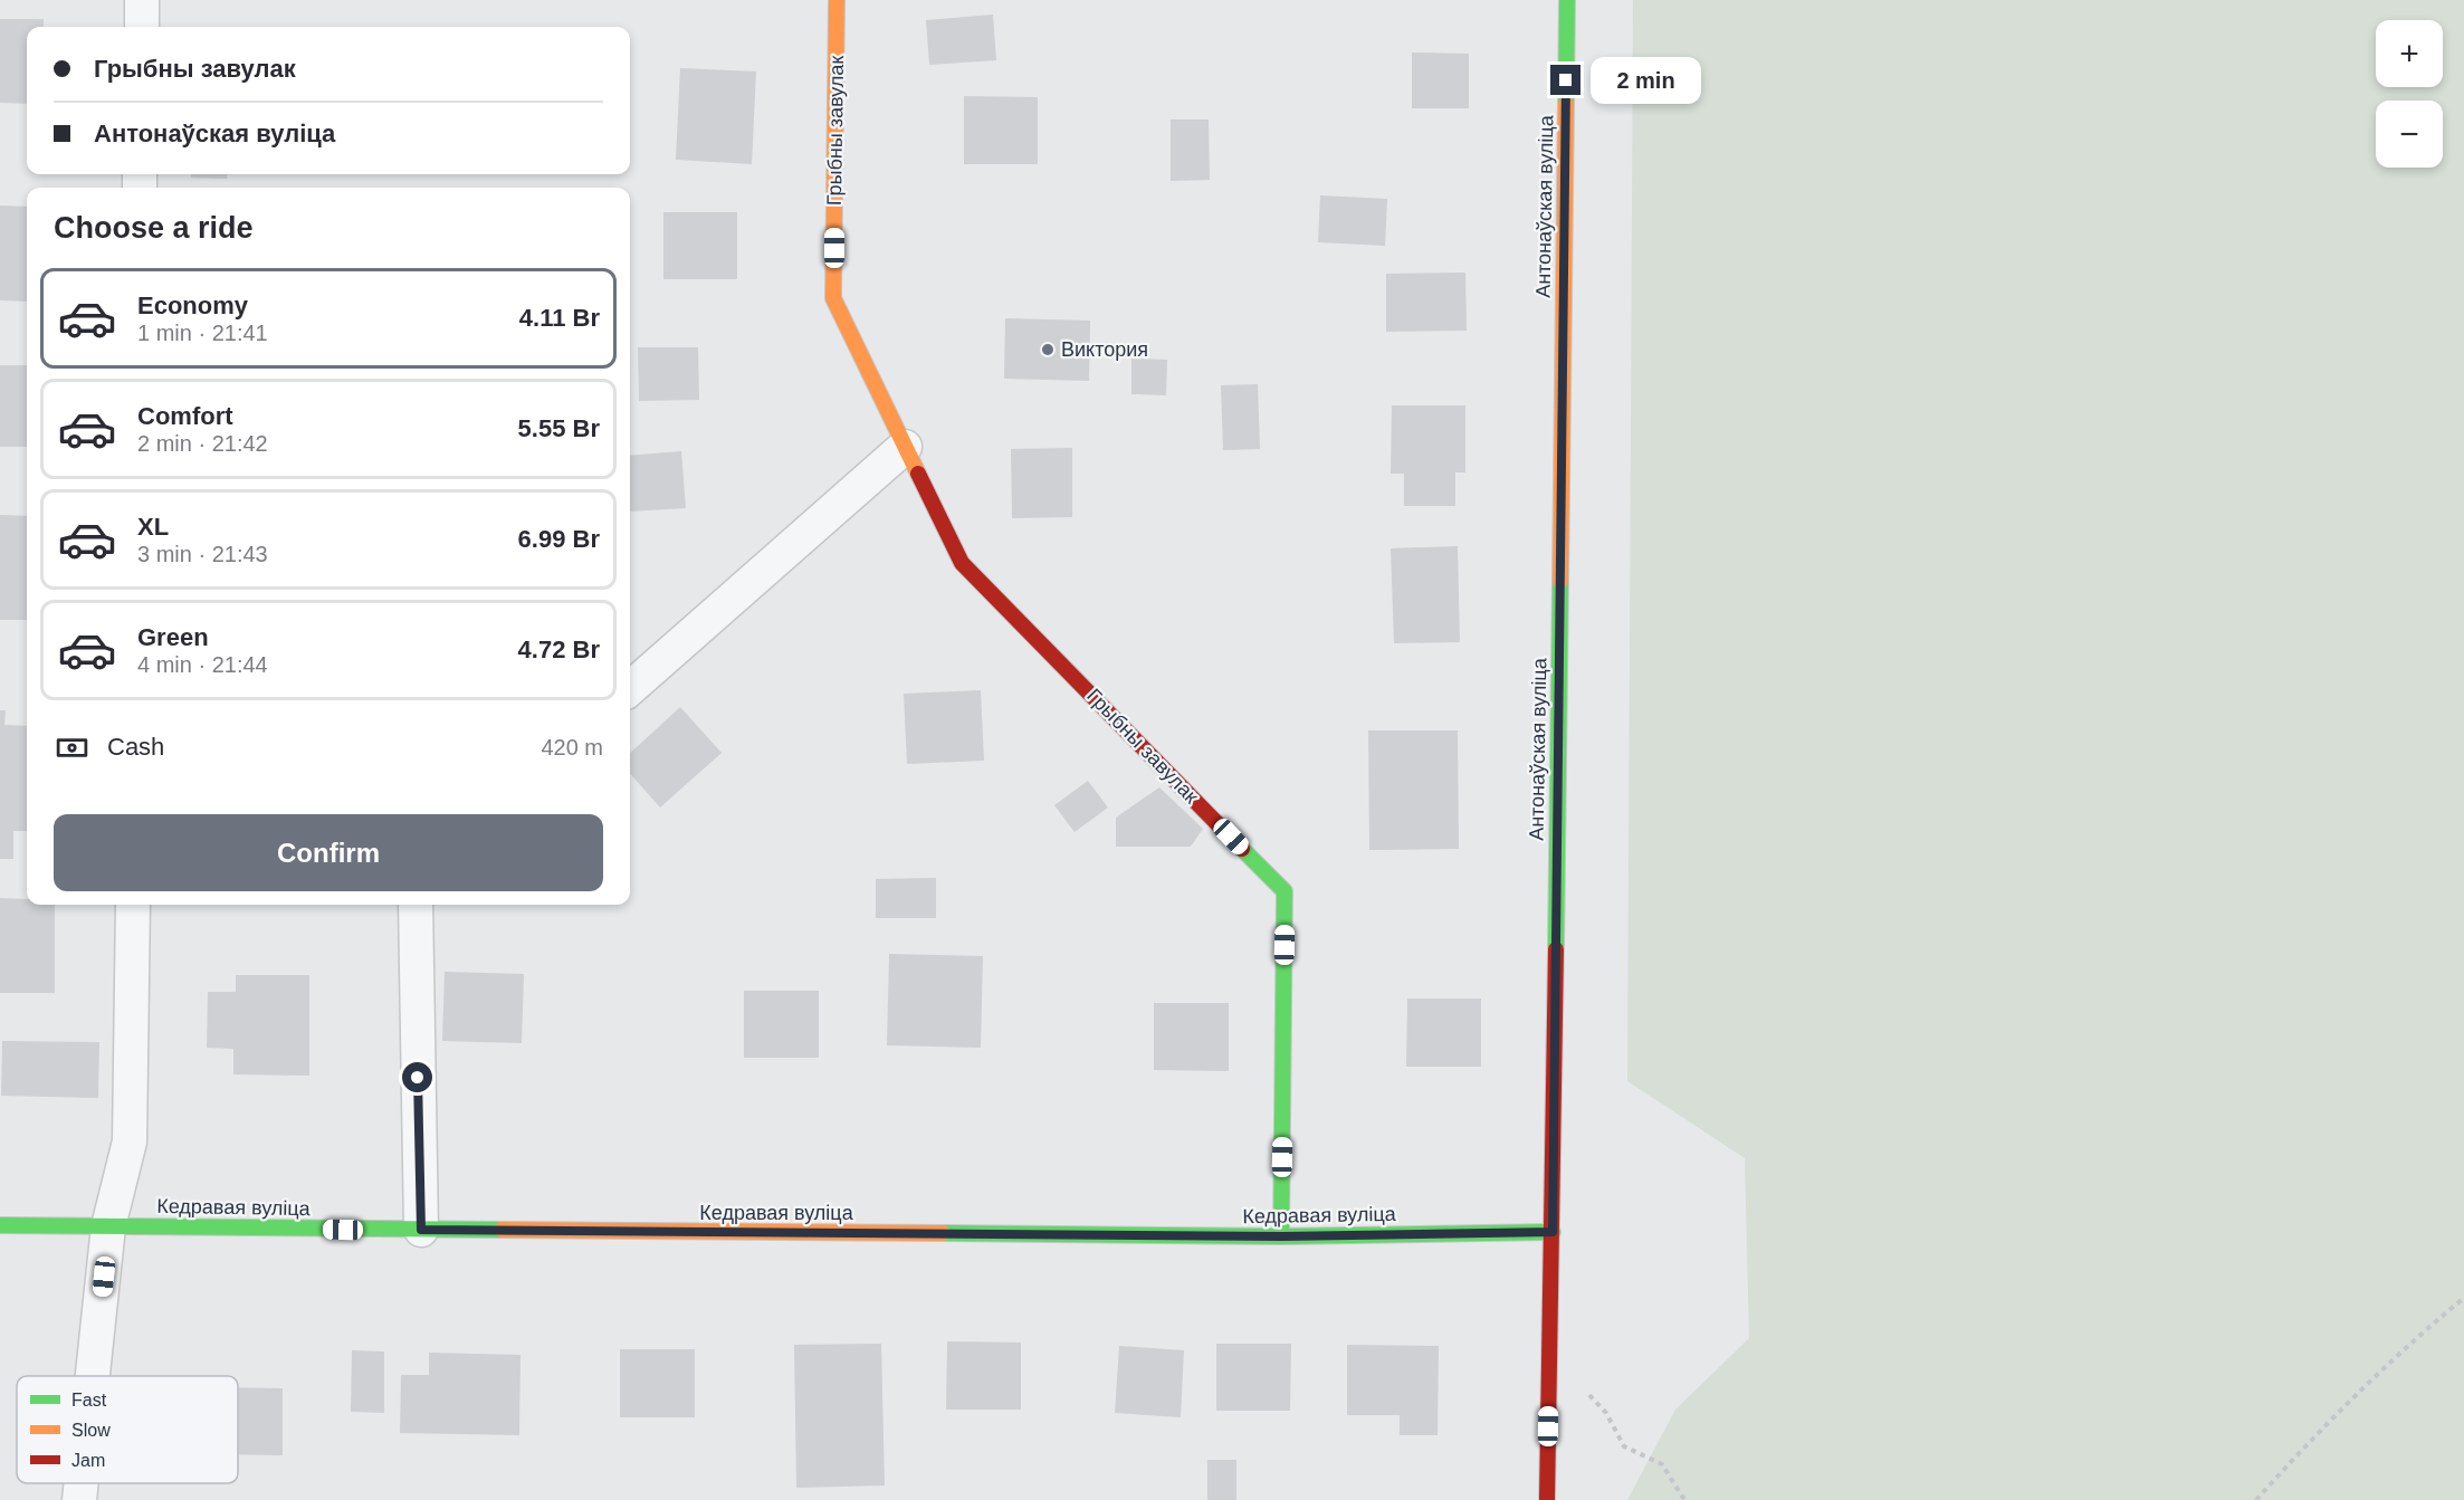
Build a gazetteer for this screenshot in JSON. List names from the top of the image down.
{
  "streets": {
    "street": ["Грыбны завулак", "Антонаўская вуліца", "Кедравая вуліца"]
  },
  "crossings": [
    ["Грыбны завулак", "Кедравая вуліца"],
    ["Антонаўская вуліца", "Кедравая вуліца"]
  ],
  "places": ["Виктория"],
  "legend": ["Fast", "Slow", "Jam"],
  "page": {
    "map_buttons": ["+", "−"],
    "banner": ["Грыбны завулак", "Антонаўская вуліца"],
    "bubble": "2 min",
    "heading": "Choose a ride",
    "list": [
      {
        "name": "Economy",
        "note": "1 min · 21:41",
        "value": "4.11 Br"
      },
      {
        "name": "Comfort",
        "note": "2 min · 21:42",
        "value": "5.55 Br"
      },
      {
        "name": "XL",
        "note": "3 min · 21:43",
        "value": "6.99 Br"
      },
      {
        "name": "Green",
        "note": "4 min · 21:44",
        "value": "4.72 Br"
      }
    ],
    "pay": ["Cash", "420 m"],
    "buttons": "Confirm"
  }
}
